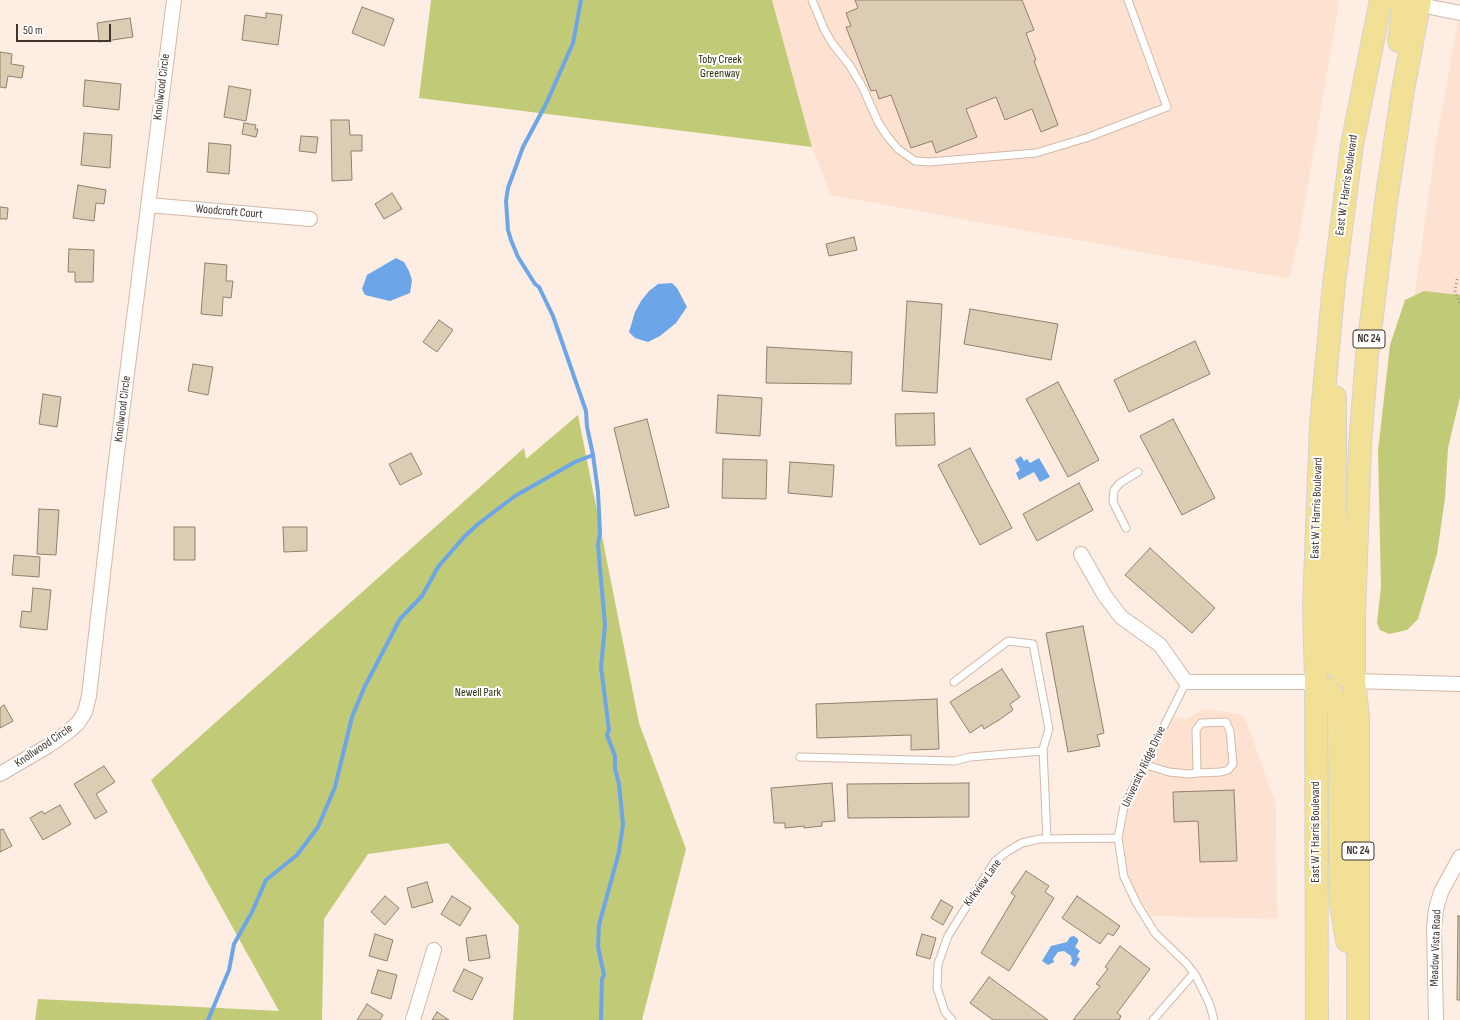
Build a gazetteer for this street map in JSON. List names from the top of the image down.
{
  "streets": {
    "main road": ["East W T Harris Boulevard", "NC 24"],
    "street": ["Knollwood Circle", "Woodcroft Court", "Meadow Vista Road"],
    "lane": ["University Ridge Drive", "Kirkview Lane"]
  },
  "crossings": [
    ["Knollwood Circle", "Woodcroft Court"],
    ["East W T Harris Boulevard", "NC 24"],
    ["University Ridge Drive", "Kirkview Lane"]
  ],
  "parks": ["Toby Creek Greenway", "Newell Park"],
  "scale_bar": "50 m"
}
